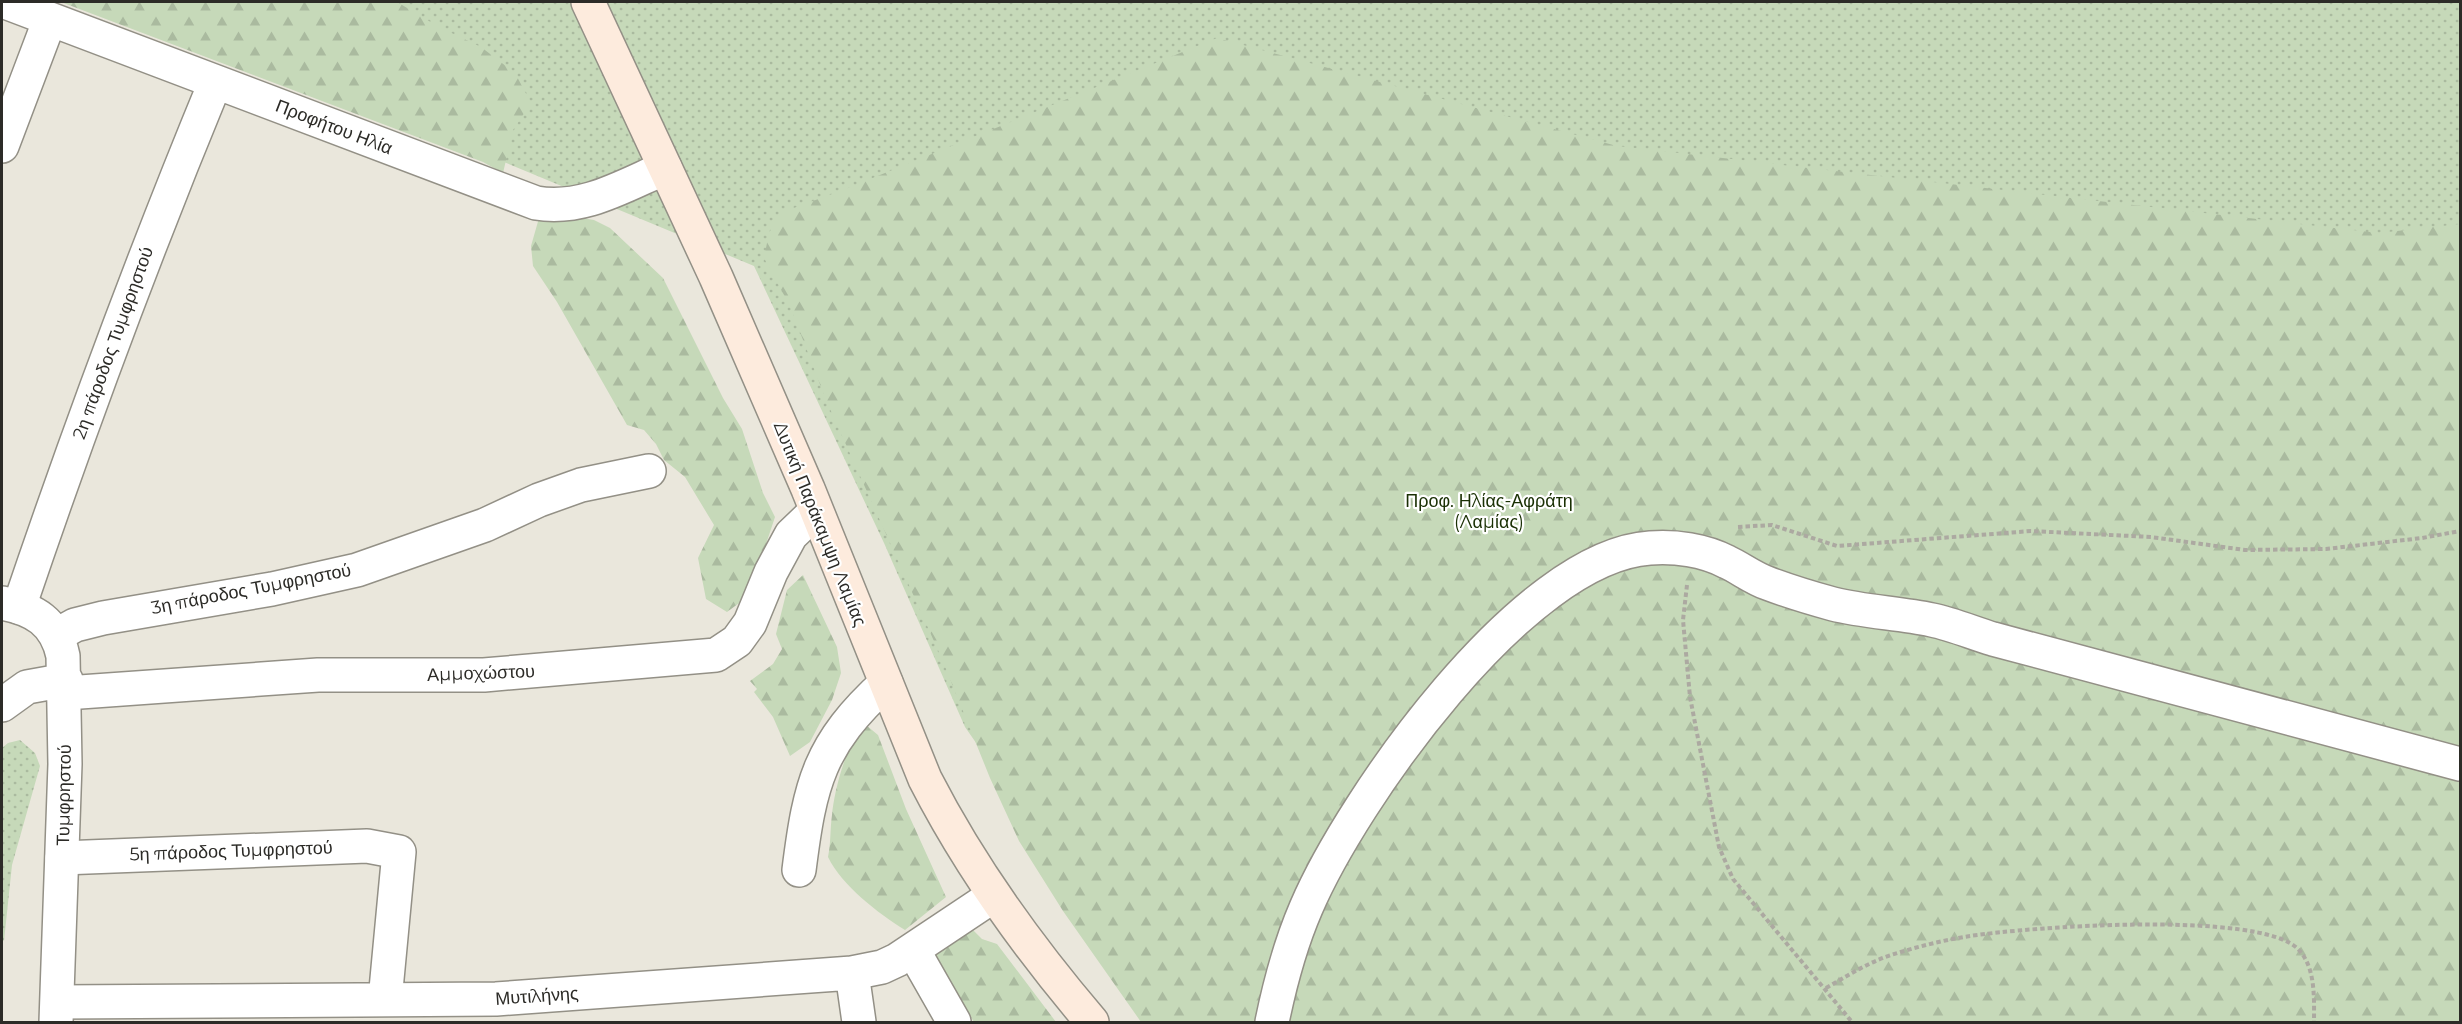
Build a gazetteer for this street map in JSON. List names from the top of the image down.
{
  "streets": {
    "main road": ["Δυτική Παράκαμψη Λαμίας"],
    "street": [
      "Προφήτου Ηλία",
      "2η πάροδος Τυμφρηστού",
      "3η πάροδος Τυμφρηστού",
      "Αμμοχώστου",
      "Τυμφρηστού",
      "5η πάροδος Τυμφρηστού",
      "Μυτιλήνης"
    ]
  },
  "crossings": [
    ["Προφήτου Ηλία", "2η πάροδος Τυμφρηστού"],
    ["Προφήτου Ηλία", "Δυτική Παράκαμψη Λαμίας"],
    ["Δυτική Παράκαμψη Λαμίας", "Αμμοχώστου"],
    ["Δυτική Παράκαμψη Λαμίας", "Μυτιλήνης"],
    ["3η πάροδος Τυμφρηστού", "Τυμφρηστού"],
    ["Αμμοχώστου", "Τυμφρηστού"],
    ["Τυμφρηστού", "5η πάροδος Τυμφρηστού"],
    ["Τυμφρηστού", "Μυτιλήνης"],
    ["5η πάροδος Τυμφρηστού", "Μυτιλήνης"]
  ],
  "parks": ["Προφ. Ηλίας-Αφράτη (Λαμίας)"]
}
